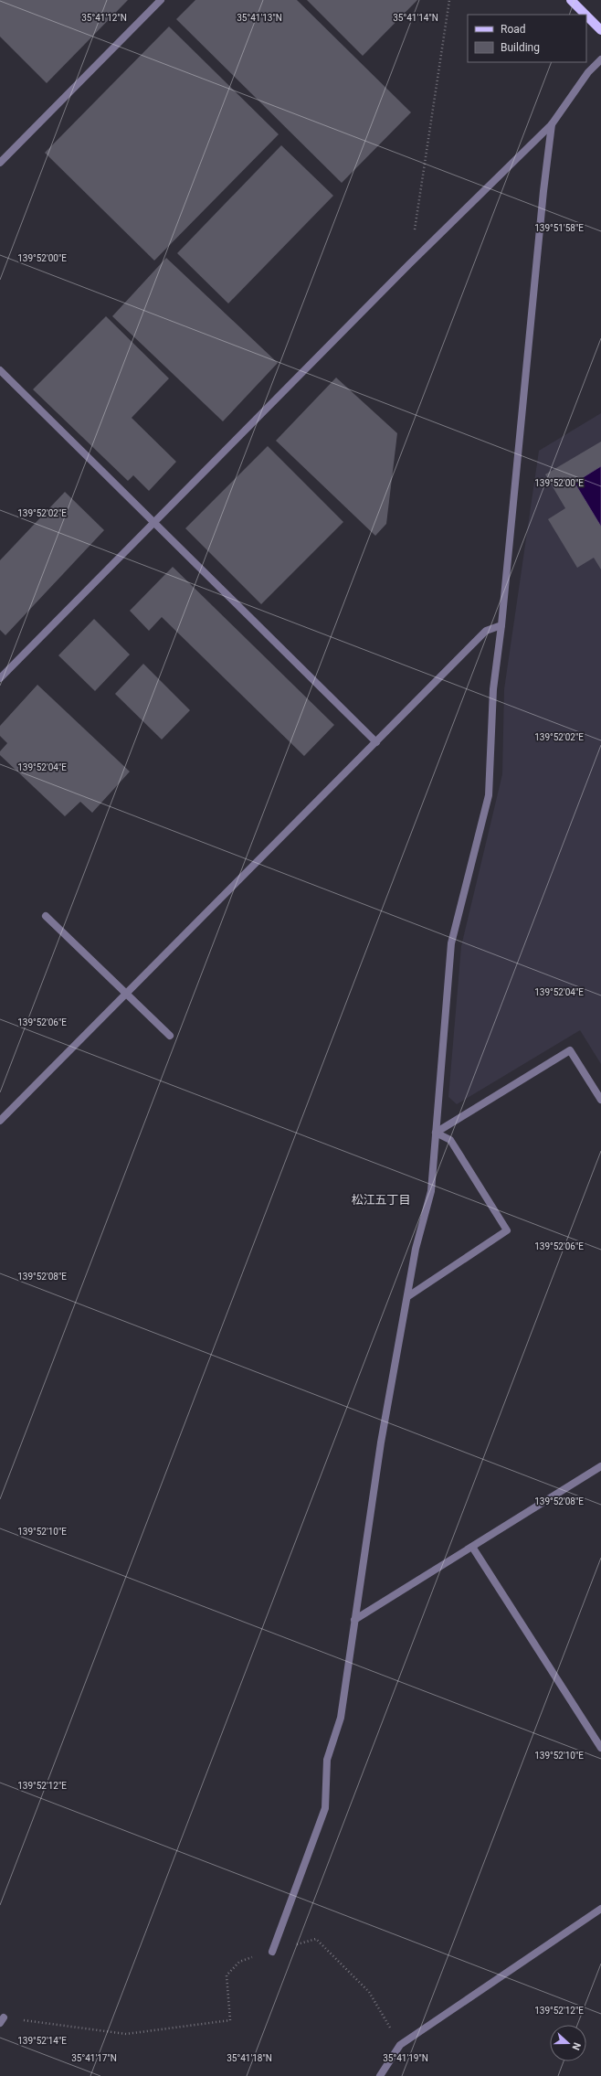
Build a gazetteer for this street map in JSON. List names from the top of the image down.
{
  "districts": ["松江五丁目"],
  "legend": ["Road", "Building"],
  "north": "right",
  "coordinates": [
    "35°41'14\"N",
    "35°41'12\"N",
    "35°41'13\"N",
    "139°51'58\"E",
    "139°52'00\"E",
    "139°52'02\"E",
    "139°52'04\"E",
    "139°52'06\"E",
    "139°52'08\"E",
    "139°52'10\"E",
    "139°52'12\"E",
    "139°52'14\"E",
    "35°41'17\"N",
    "35°41'18\"N",
    "35°41'19\"N"
  ]
}
